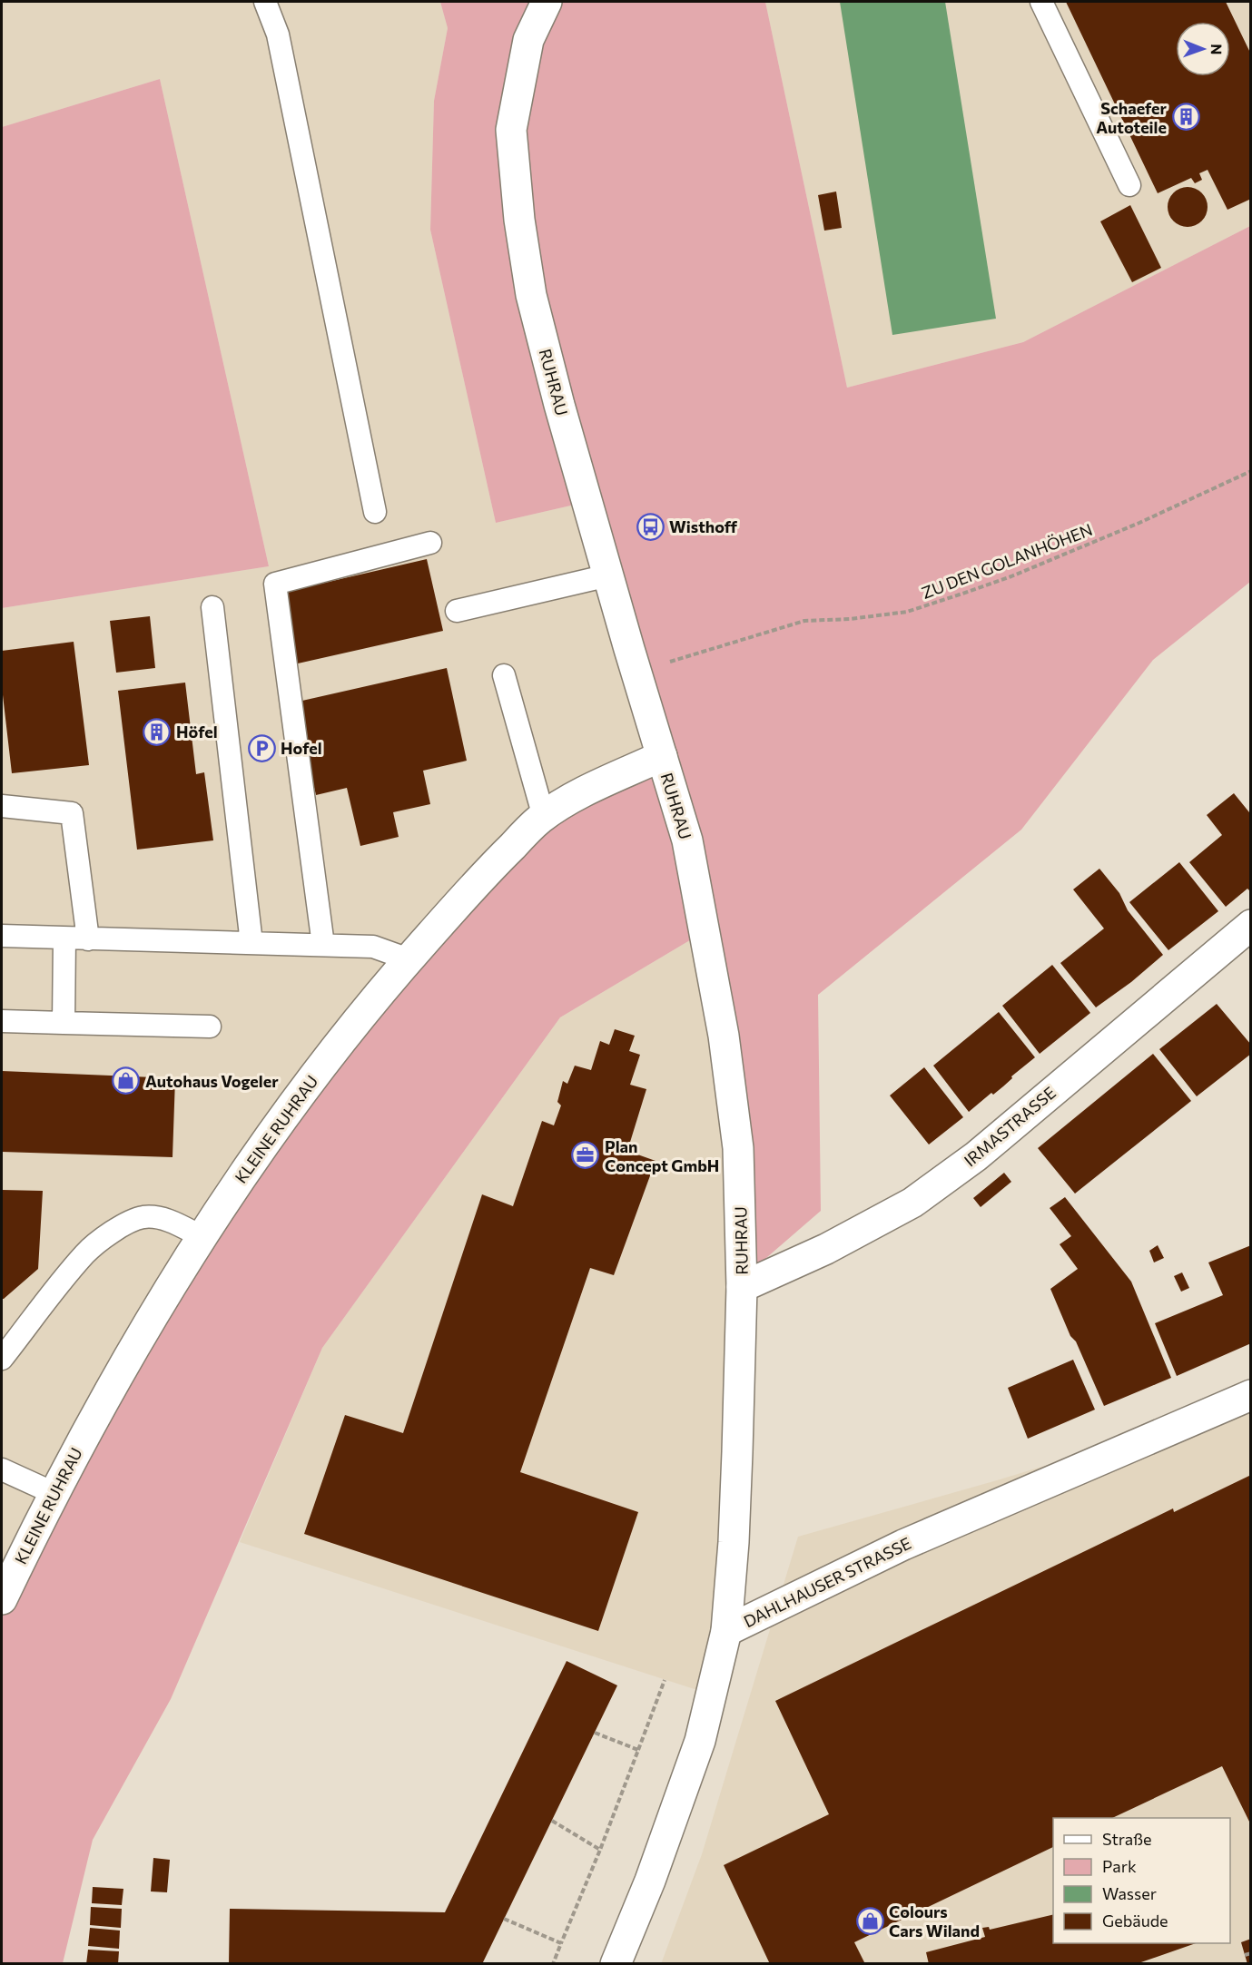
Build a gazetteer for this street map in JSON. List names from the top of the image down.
{
  "streets": {
    "street": [
      "RUHRAU",
      "IRMASTRASSE",
      "KLEINE RUHRAU",
      "DAHLHAUSER STRASSE"
    ],
    "path": ["ZU DEN GOLANHÖHEN"]
  },
  "crossings": [
    ["RUHRAU", "ZU DEN GOLANHÖHEN"],
    ["RUHRAU", "IRMASTRASSE"],
    ["RUHRAU", "KLEINE RUHRAU"],
    ["RUHRAU", "DAHLHAUSER STRASSE"]
  ],
  "places": {
    "building": ["Schaefer Autoteile", "Höfel"],
    "bus stop": ["Wisthoff"],
    "parking": ["Hofel"],
    "shop": ["Autohaus Vogeler", "Colours Cars Wiland"],
    "office": ["Plan Concept GmbH"]
  },
  "legend": [
    "Straße",
    "Park",
    "Wasser",
    "Gebäude"
  ],
  "north": "right"
}
